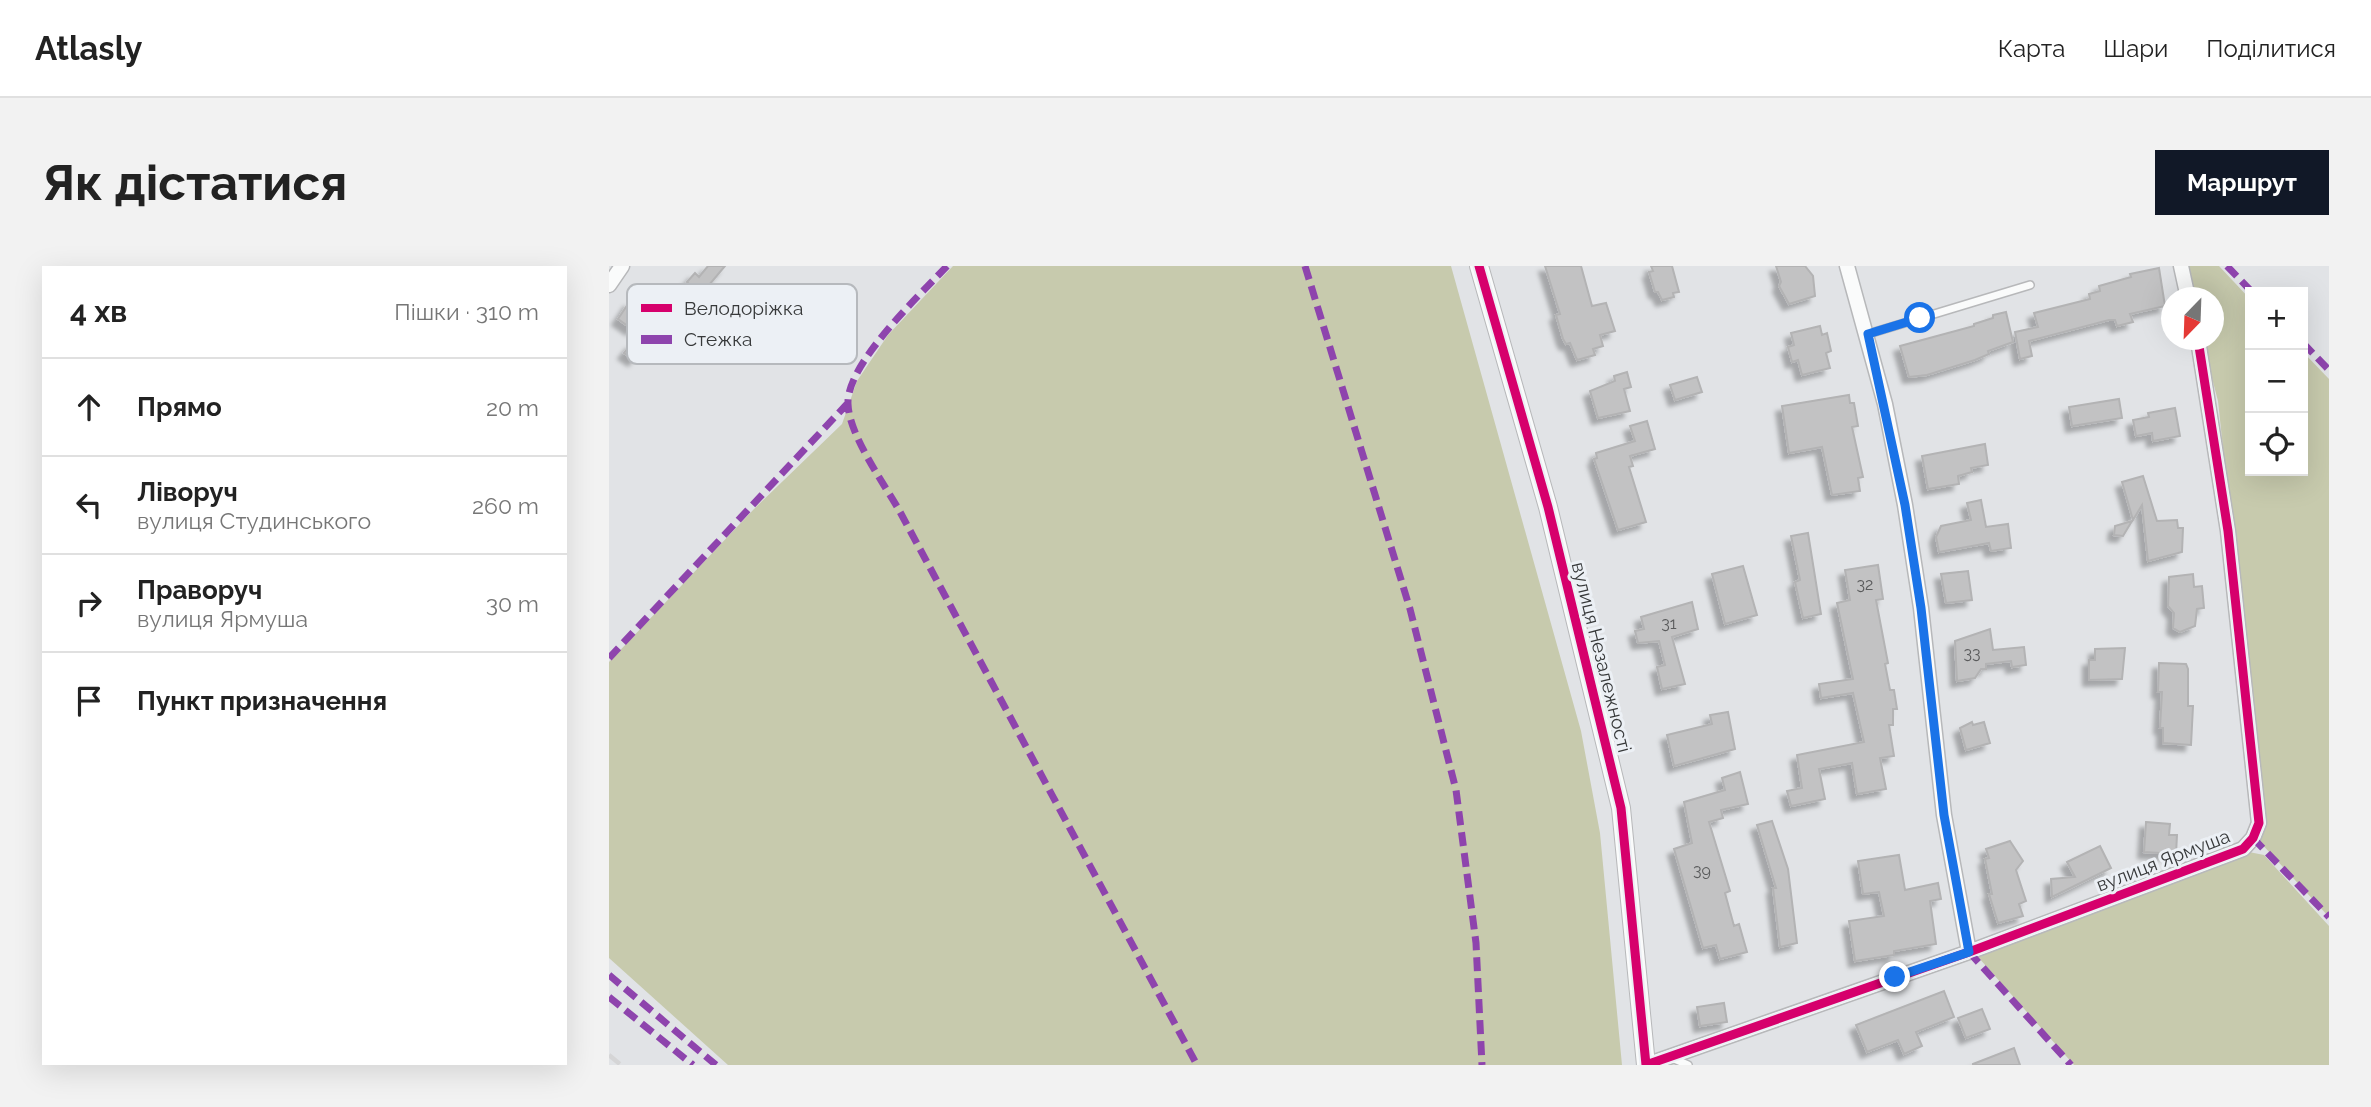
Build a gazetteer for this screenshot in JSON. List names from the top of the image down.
{
  "streets": {
    "street": ["вулиця Незалежності", "вулиця Ярмуша"]
  },
  "crossings": [
    ["вулиця Незалежності", "вулиця Ярмуша"]
  ],
  "house_numbers": [
    "32",
    "31",
    "33",
    "39"
  ],
  "legend": ["Велодоріжка", "Стежка"],
  "north": "bottom left",
  "page": {
    "header": "Atlasly",
    "nav": ["Карта", "Шари", "Поділитися"],
    "buttons": "Маршрут",
    "title": "Як дістатися",
    "heading": ["4 хв", "Пішки · 310 m"],
    "map_buttons": ["+", "−"],
    "list": [
      ["Прямо", "20 m"],
      ["Ліворуч", "вулиця Студинського", "260 m"],
      ["Праворуч", "вулиця Ярмуша", "30 m"],
      "Пункт призначення"
    ]
  }
}
